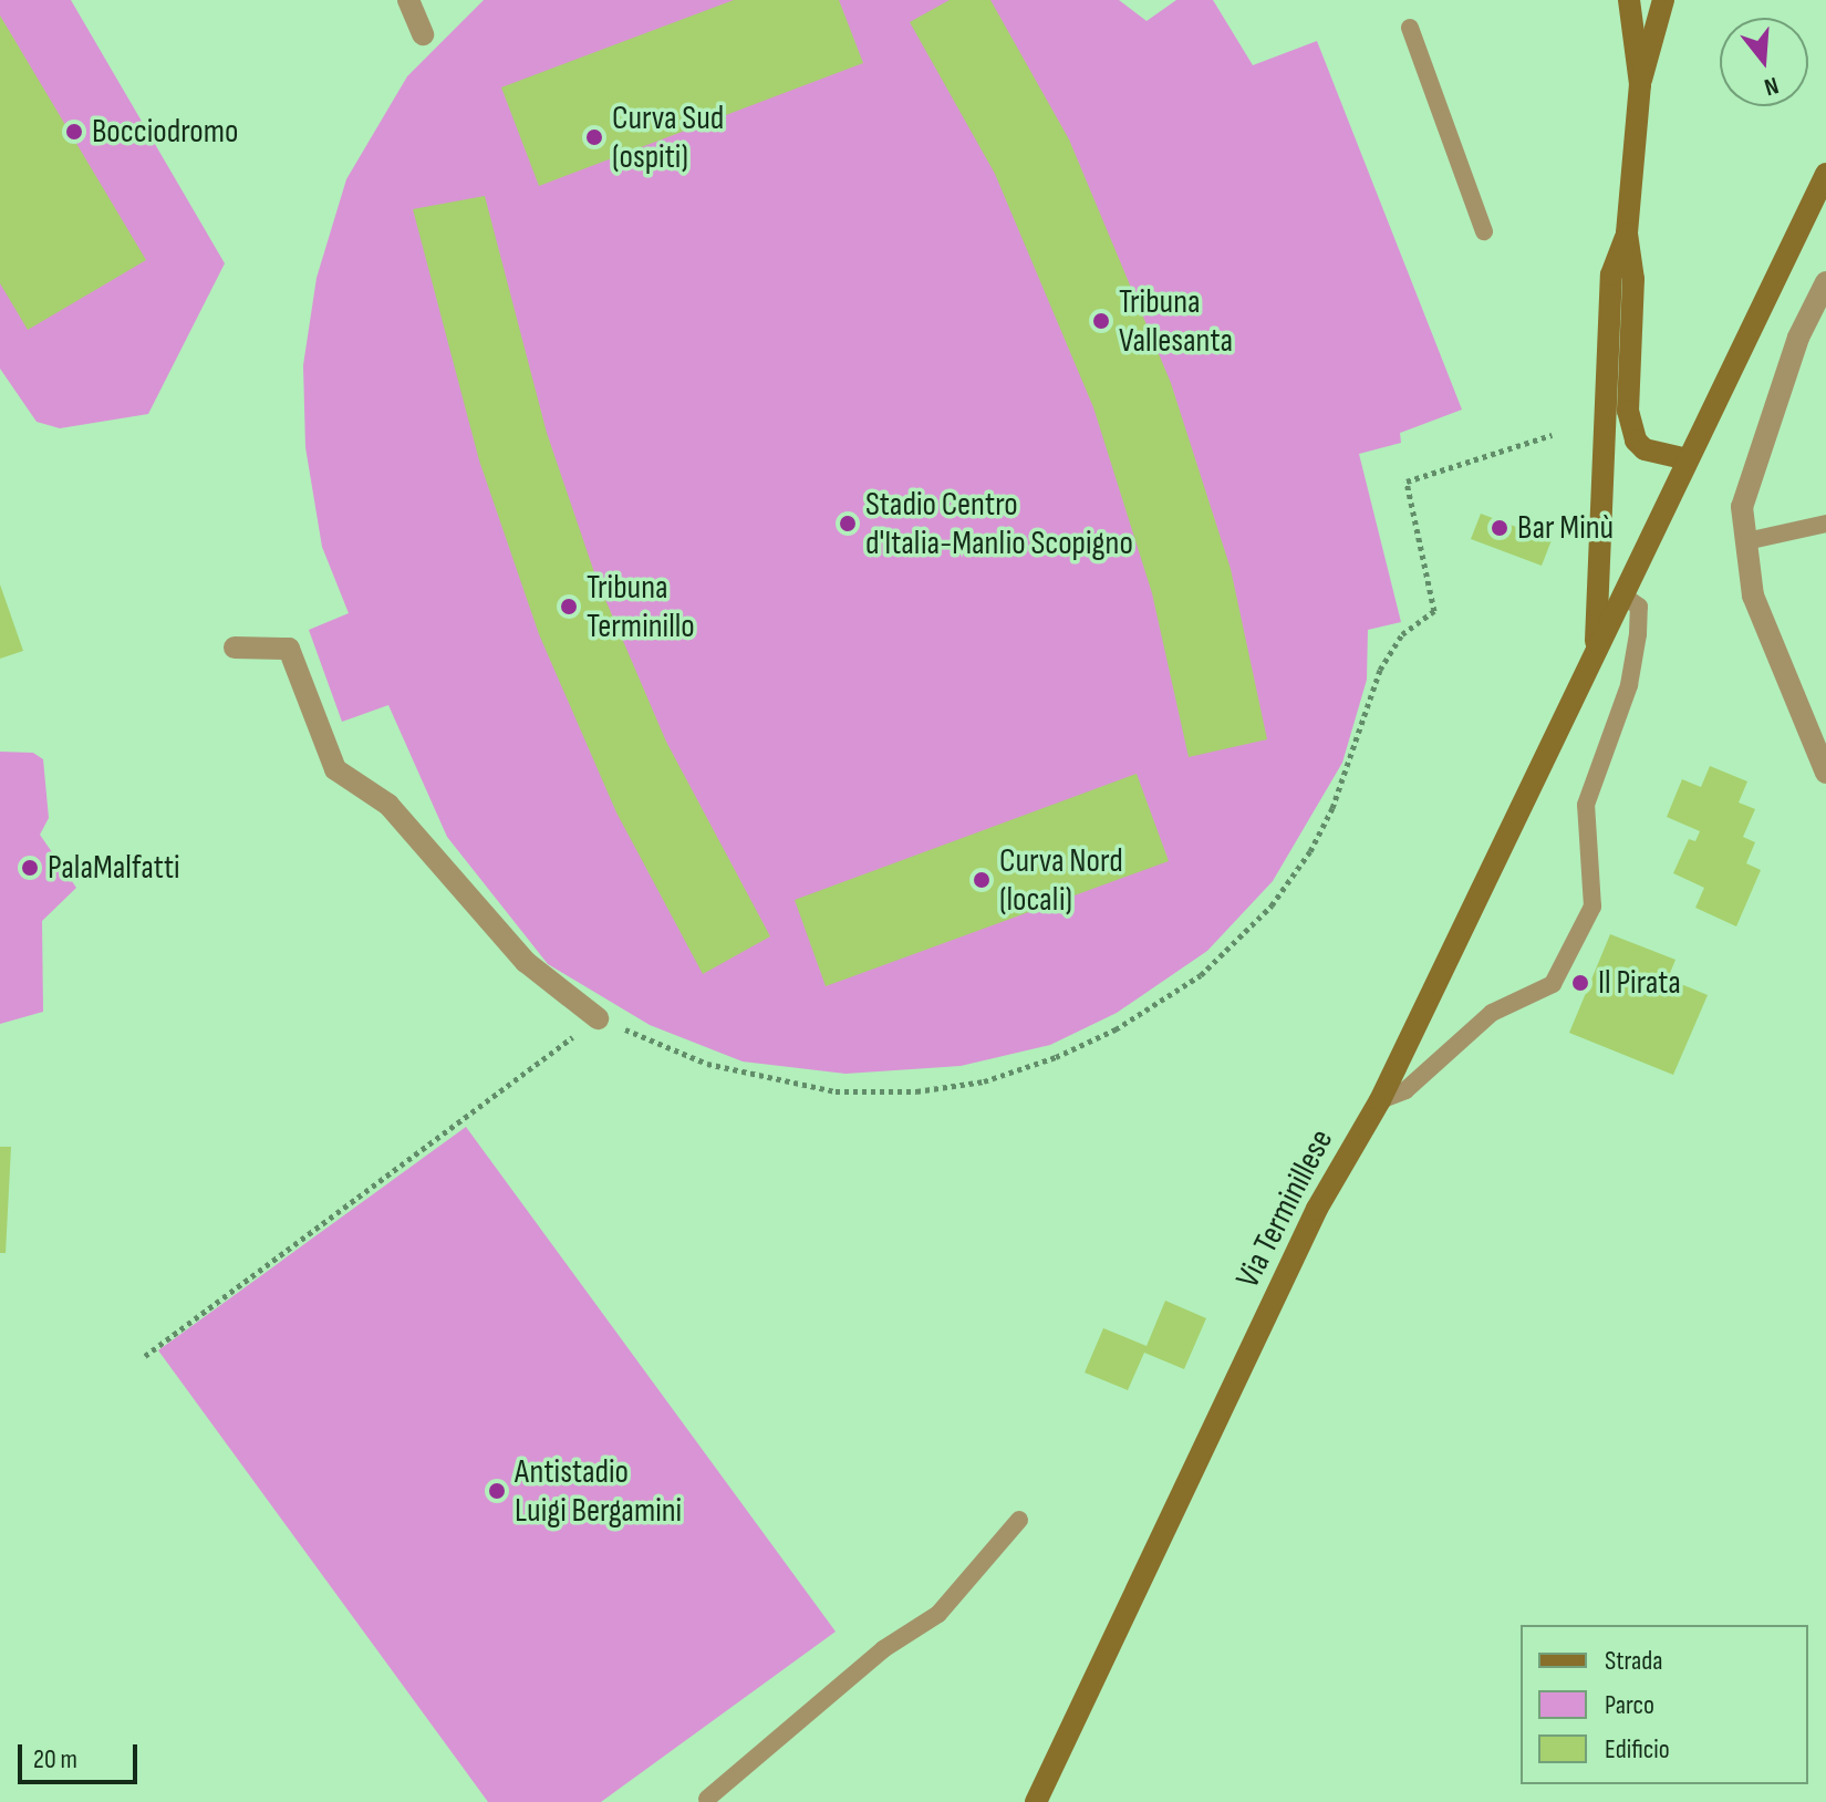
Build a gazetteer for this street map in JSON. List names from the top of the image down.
{
  "streets": {
    "main road": ["Via Terminillese"]
  },
  "places": [
    "Bocciodromo",
    "Curva Sud (ospiti)",
    "Tribuna Vallesanta",
    "Stadio Centro d'Italia-Manlio Scopigno",
    "Bar Minù",
    "Tribuna Terminillo",
    "PalaMalfatti",
    "Curva Nord (locali)",
    "Il Pirata",
    "Antistadio Luigi Bergamini"
  ],
  "legend": ["Strada", "Parco", "Edificio"],
  "scale_bar": "20 m",
  "north": "bottom"
}
